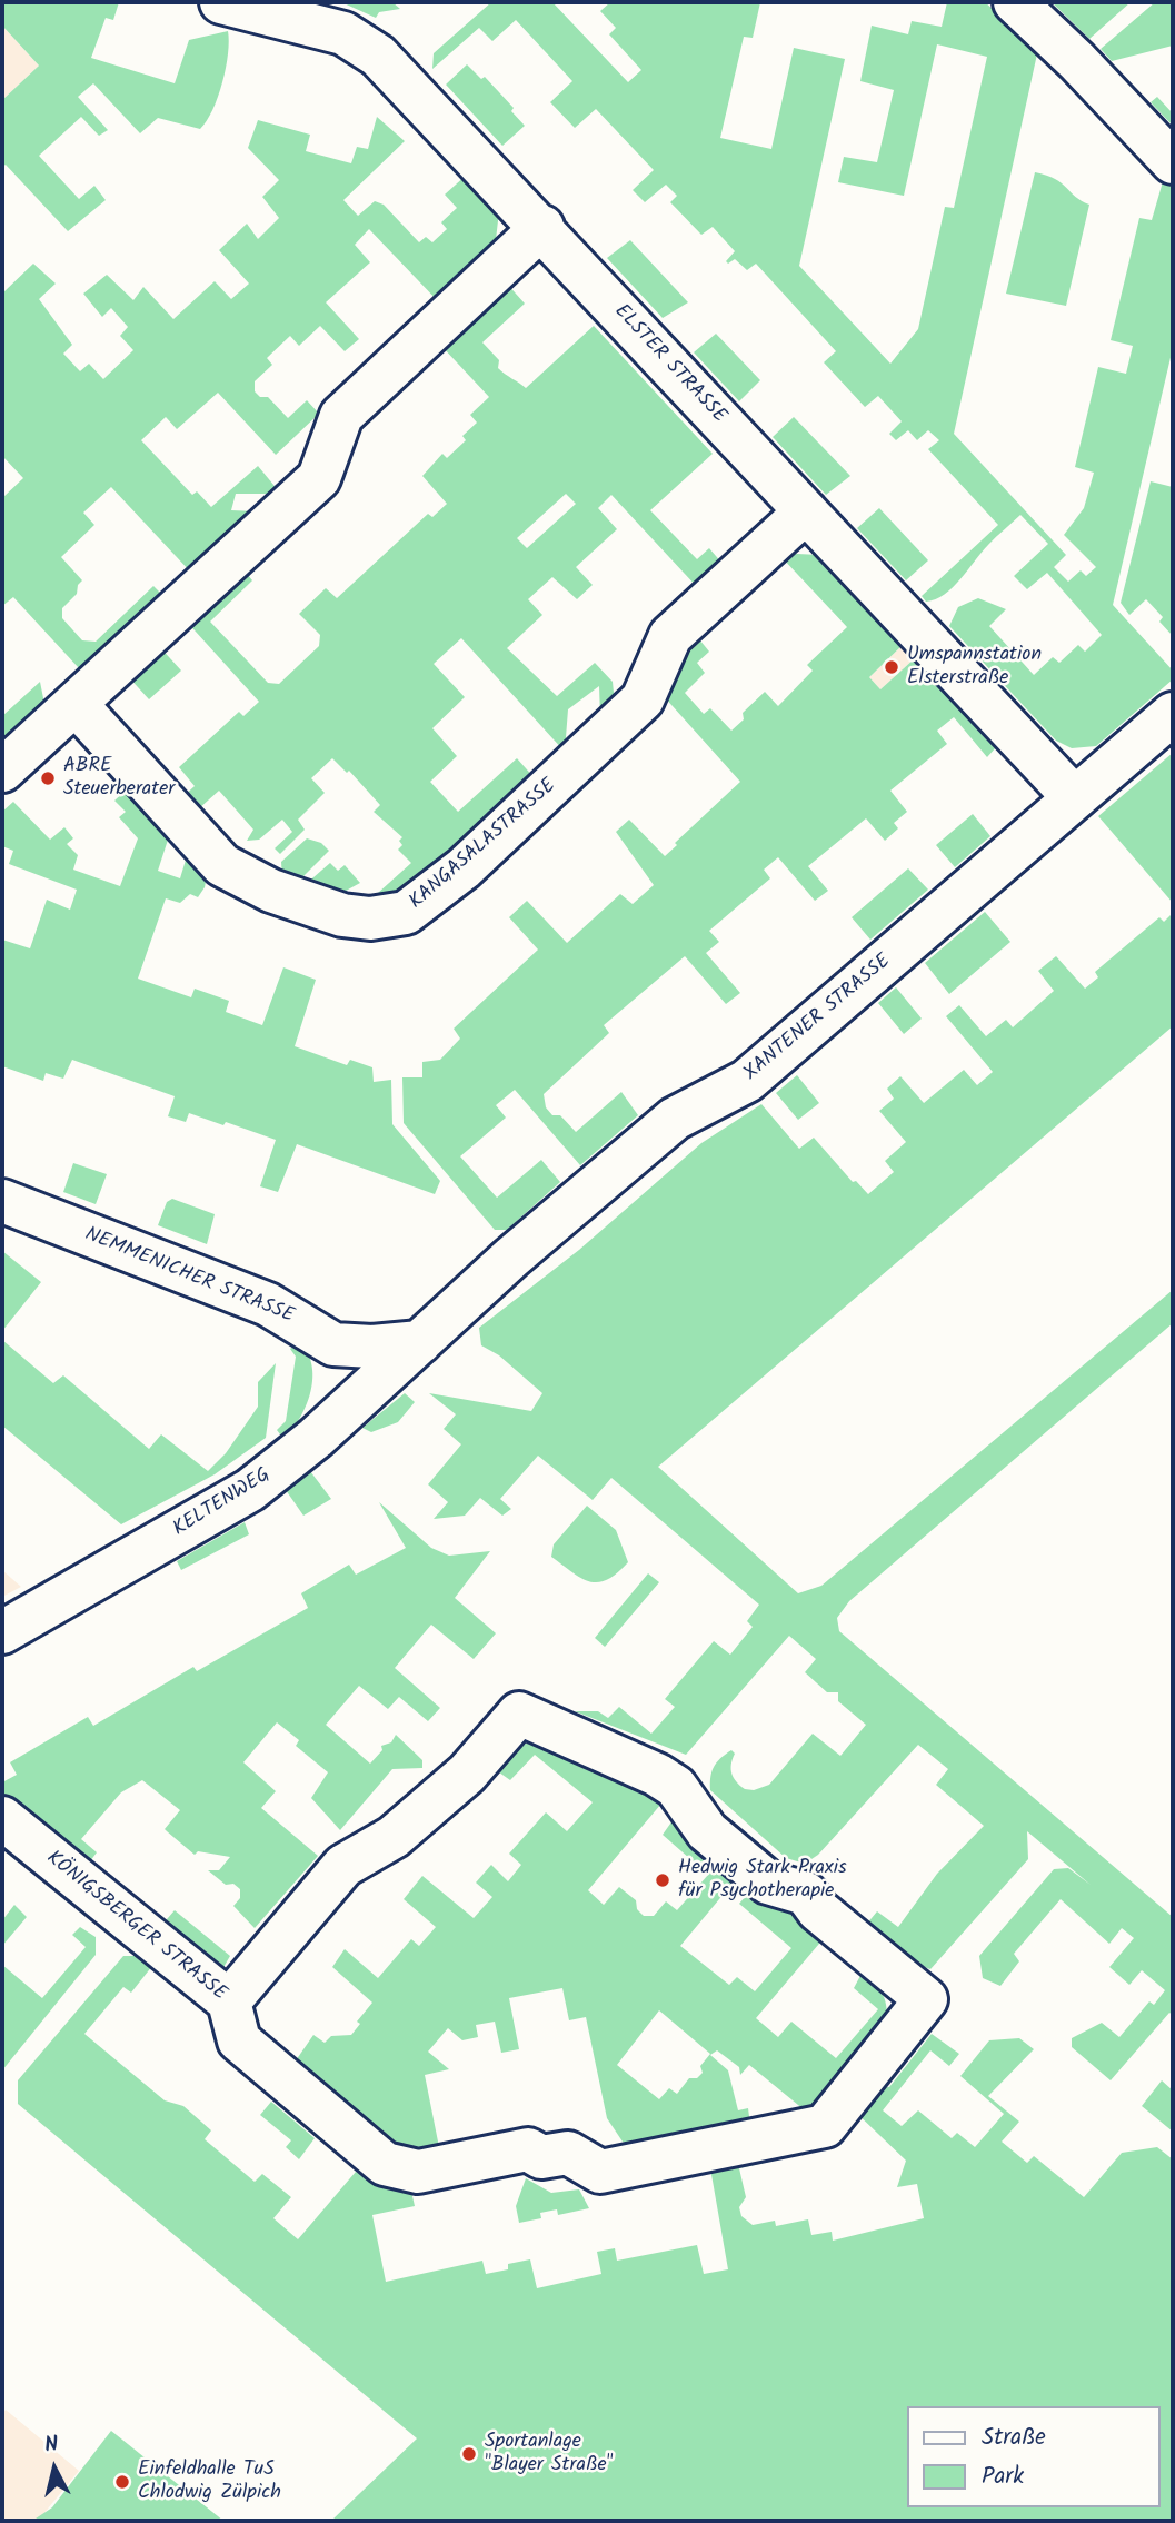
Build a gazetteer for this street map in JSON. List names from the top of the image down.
{
  "streets": {
    "street": [
      "ELSTER STRASSE",
      "KANGASALASTRASSE",
      "XANTENER STRASSE",
      "NEMMENICHER STRASSE",
      "KELTENWEG",
      "KÖNIGSBERGER STRASSE"
    ]
  },
  "crossings": [
    ["ELSTER STRASSE", "KANGASALASTRASSE"],
    ["ELSTER STRASSE", "XANTENER STRASSE"],
    ["XANTENER STRASSE", "NEMMENICHER STRASSE"],
    ["XANTENER STRASSE", "KELTENWEG"],
    ["NEMMENICHER STRASSE", "KELTENWEG"]
  ],
  "places": [
    "Umspannstation Elsterstraße",
    "ABRE Steuerberater",
    "Hedwig Stark Praxis für Psychotherapie",
    "Sportanlage \"Blayer Straße\"",
    "Einfeldhalle TuS Chlodwig Zülpich"
  ],
  "legend": ["Straße", "Park"],
  "north": "top"
}
